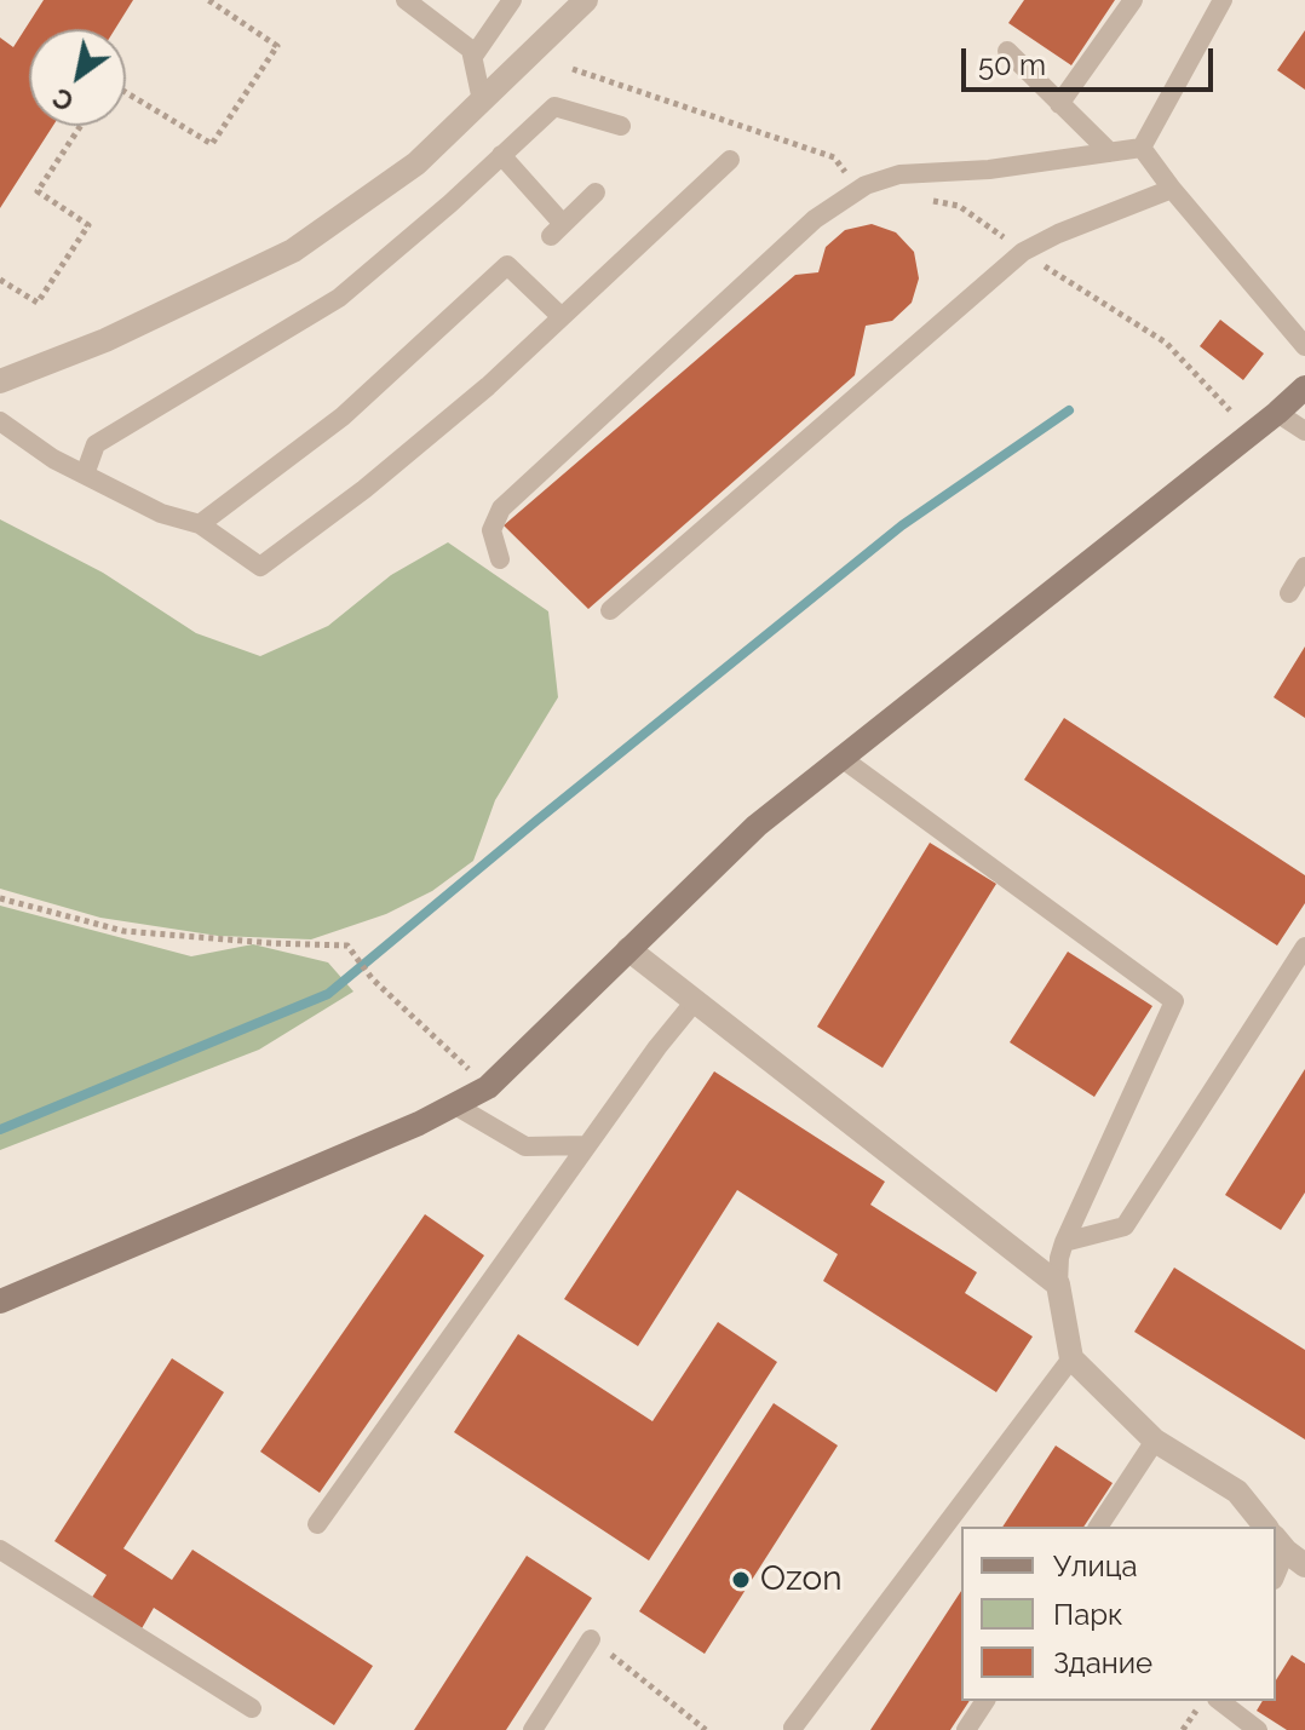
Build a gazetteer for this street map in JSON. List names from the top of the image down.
{
  "places": ["Ozon"],
  "legend": ["Улица", "Парк", "Здание"],
  "scale_bar": "50 m",
  "north": "bottom left"
}
